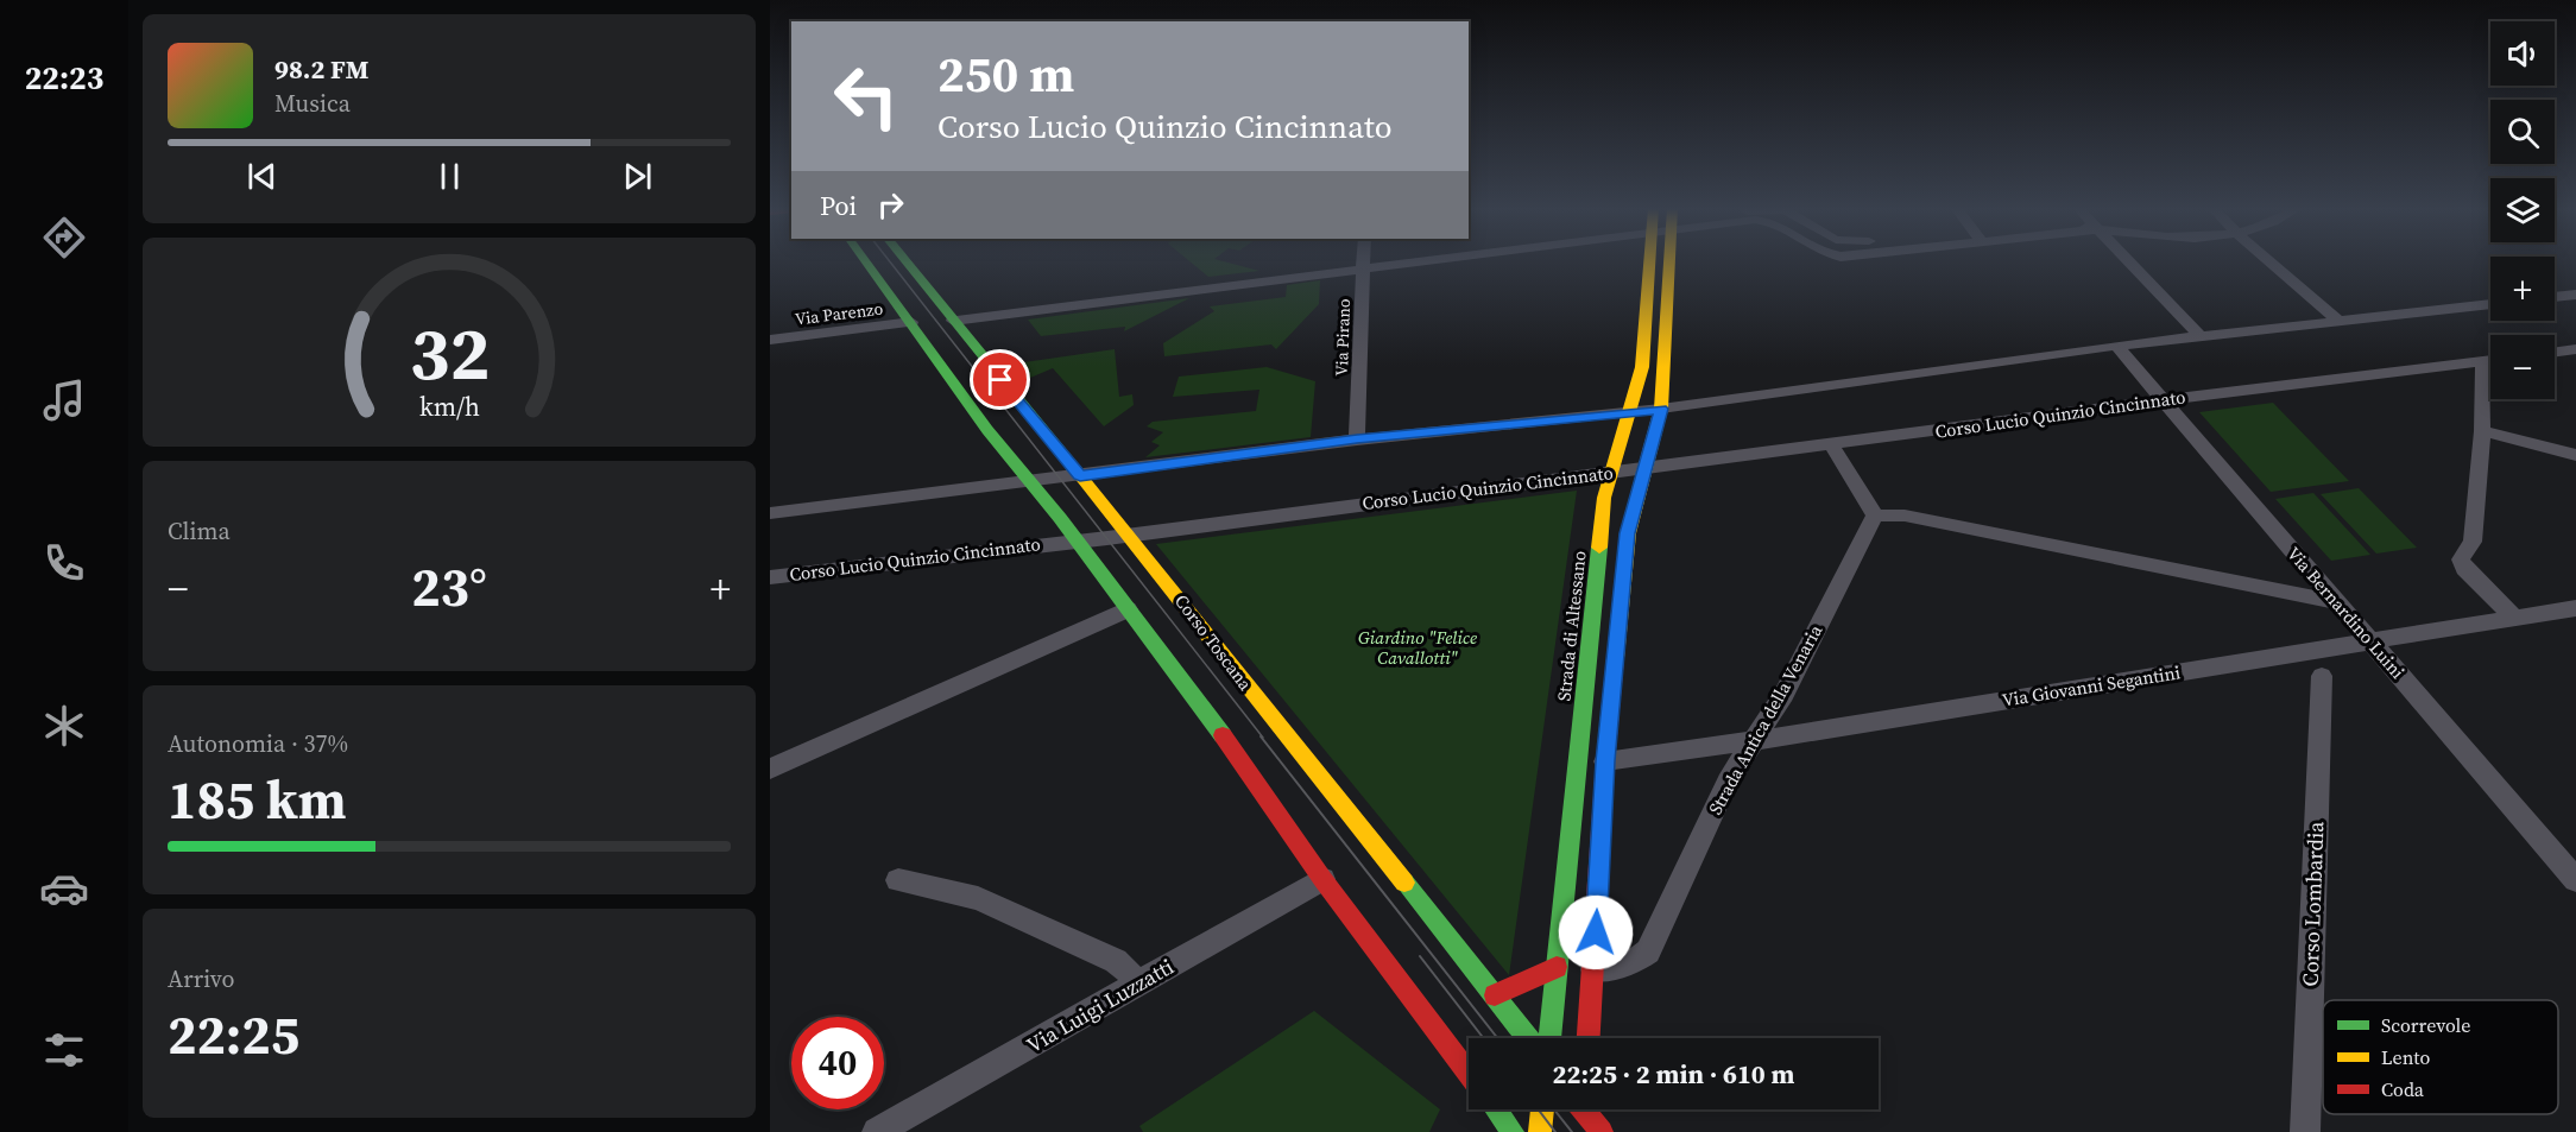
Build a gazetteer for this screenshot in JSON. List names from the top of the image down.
{
  "streets": {
    "street": [
      "Via Parenzo",
      "Via Pirano",
      "Corso Lucio Quinzio Cincinnato",
      "Via Bernardino Luini",
      "Strada di Altessano",
      "Corso Toscana",
      "Via Giovanni Segantini",
      "Strada Antica della Venaria",
      "Corso Lombardia",
      "Via Luigi Luzzatti"
    ]
  },
  "crossings": [
    ["Corso Lucio Quinzio Cincinnato", "Via Bernardino Luini"],
    ["Corso Lucio Quinzio Cincinnato", "Strada di Altessano"],
    ["Corso Lucio Quinzio Cincinnato", "Corso Toscana"],
    ["Via Bernardino Luini", "Via Giovanni Segantini"],
    ["Via Giovanni Segantini", "Strada Antica della Venaria"]
  ],
  "parks": ["Giardino \"Felice Cavallotti\""],
  "legend": ["Scorrevole", "Lento", "Coda"],
  "page": {
    "tabs": "22:23",
    "map_buttons": ["+", "−"],
    "turn": ["250 m", "Corso Lucio Quinzio Cincinnato"],
    "song": ["98.2 FM", "Musica"],
    "then": "Poi",
    "tile": [
      "Clima",
      ["Autonomia · 37%", "185 km"],
      ["Arrivo", "22:25"]
    ],
    "heat": ["−", "23°", "+"],
    "limit": "40",
    "trip": "22:25 · 2 min · 610 m",
    "gauge": ["32", "km/h"]
  }
}
